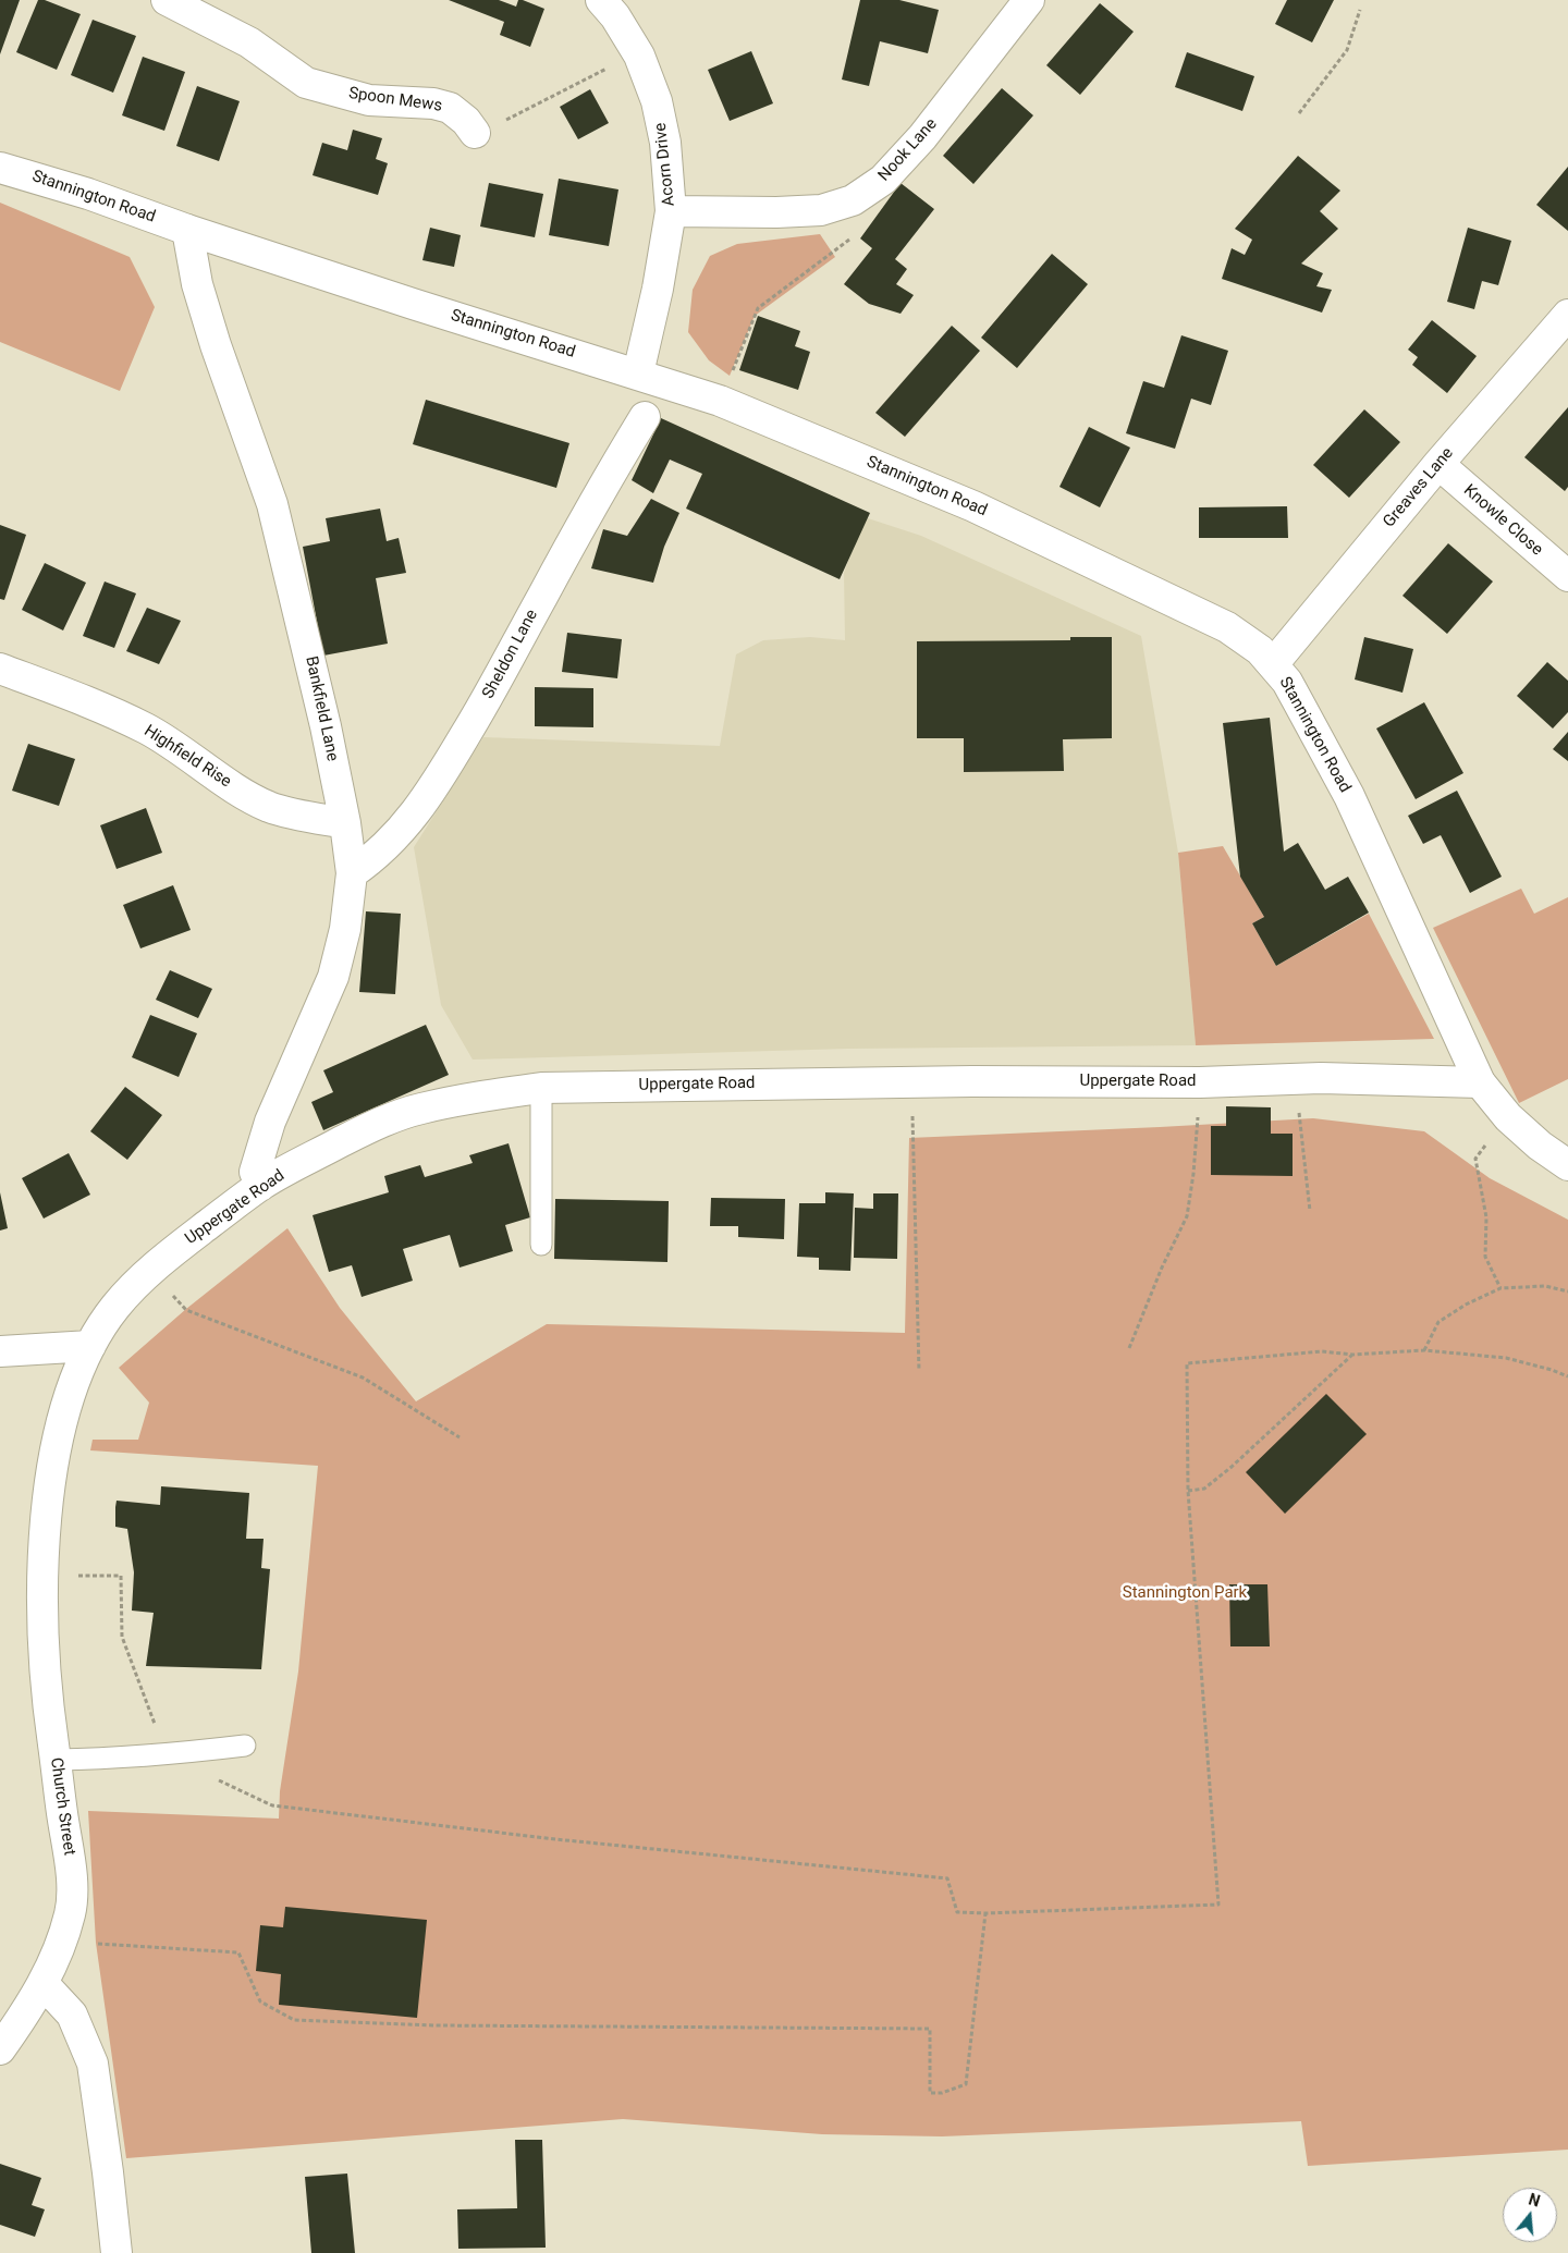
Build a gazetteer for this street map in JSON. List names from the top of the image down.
{
  "streets": {
    "street": [
      "Spoon Mews",
      "Nook Lane",
      "Acorn Drive",
      "Stannington Road",
      "Greaves Lane",
      "Knowle Close",
      "Sheldon Lane",
      "Bankfield Lane",
      "Highfield Rise",
      "Uppergate Road",
      "Church Street"
    ]
  },
  "crossings": [
    ["Nook Lane", "Acorn Drive"],
    ["Acorn Drive", "Stannington Road"],
    ["Stannington Road", "Greaves Lane"],
    ["Stannington Road", "Bankfield Lane"],
    ["Stannington Road", "Uppergate Road"],
    ["Greaves Lane", "Knowle Close"],
    ["Sheldon Lane", "Bankfield Lane"],
    ["Bankfield Lane", "Highfield Rise"],
    ["Bankfield Lane", "Uppergate Road"],
    ["Uppergate Road", "Church Street"]
  ],
  "parks": ["Stannington Park"],
  "north": "top"
}
